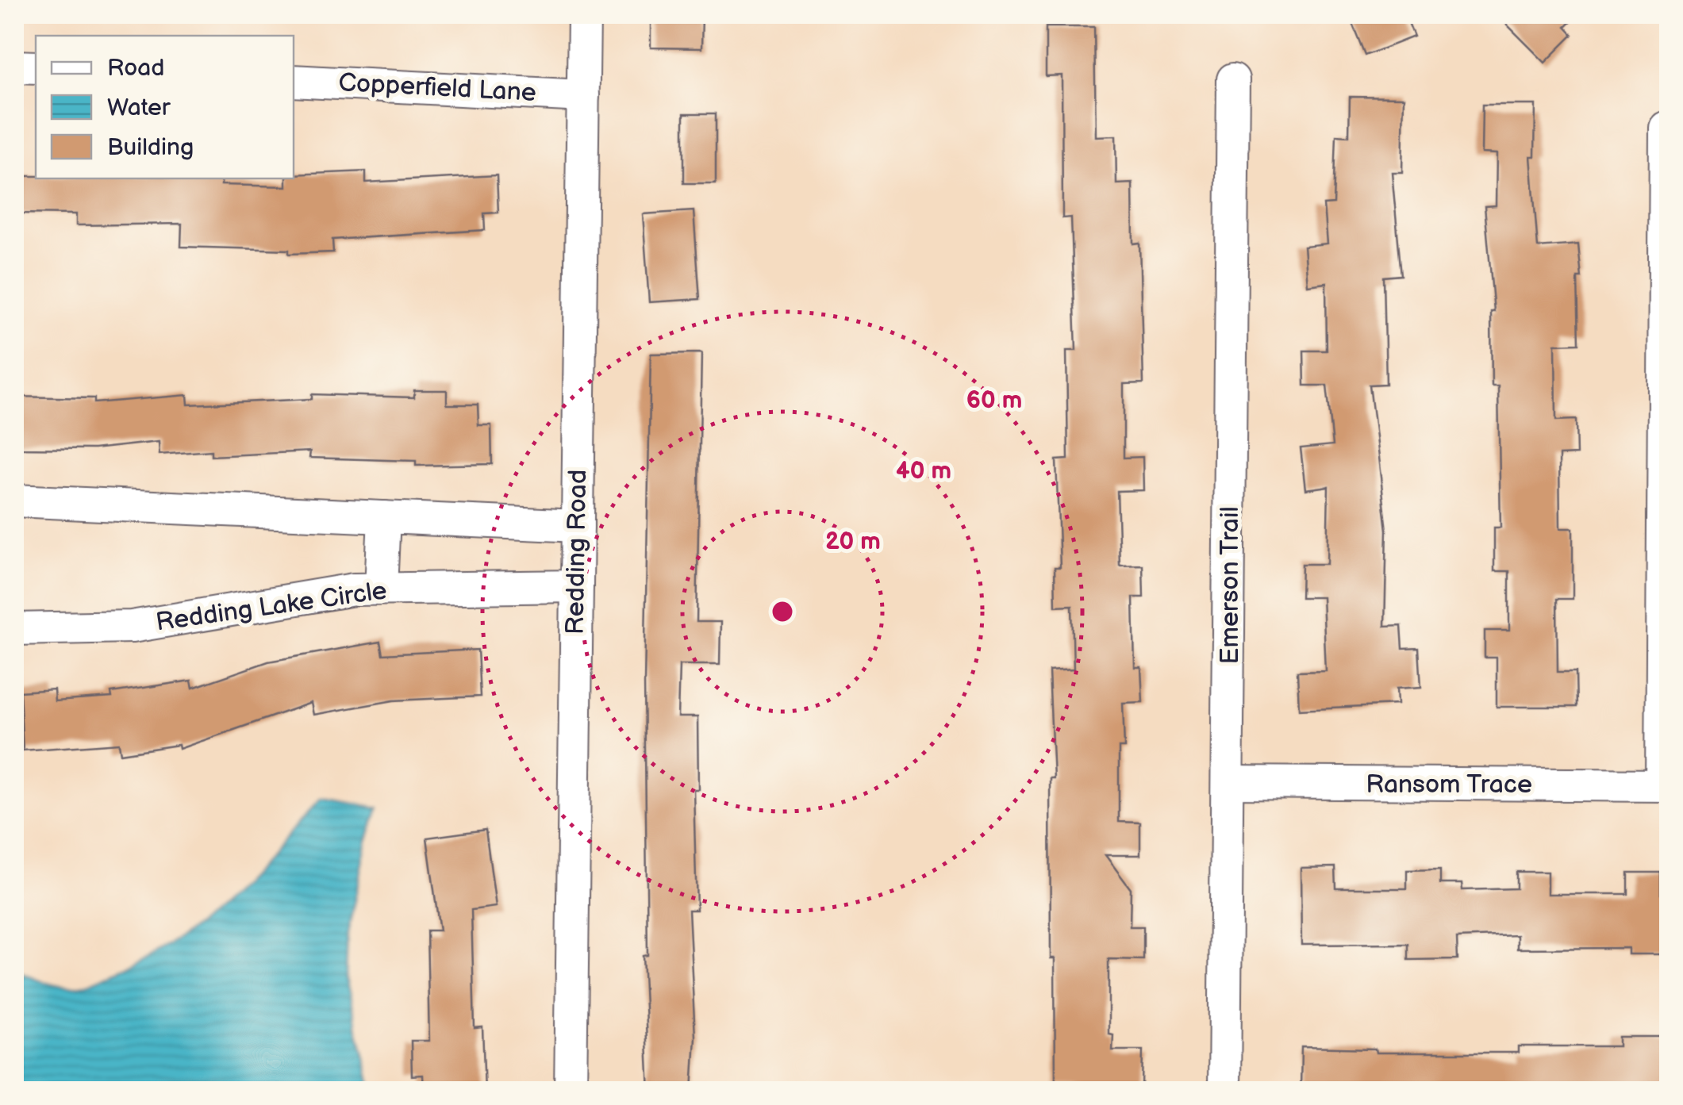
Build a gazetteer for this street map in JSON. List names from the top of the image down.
{
  "streets": {
    "street": [
      "Copperfield Lane",
      "Redding Road",
      "Emerson Trail",
      "Redding Lake Circle",
      "Ransom Trace"
    ]
  },
  "crossings": [
    ["Copperfield Lane", "Redding Road"],
    ["Redding Road", "Redding Lake Circle"],
    ["Emerson Trail", "Ransom Trace"]
  ],
  "legend": ["Road", "Water", "Building"],
  "rings": ["60 m", "40 m", "20 m"]
}
